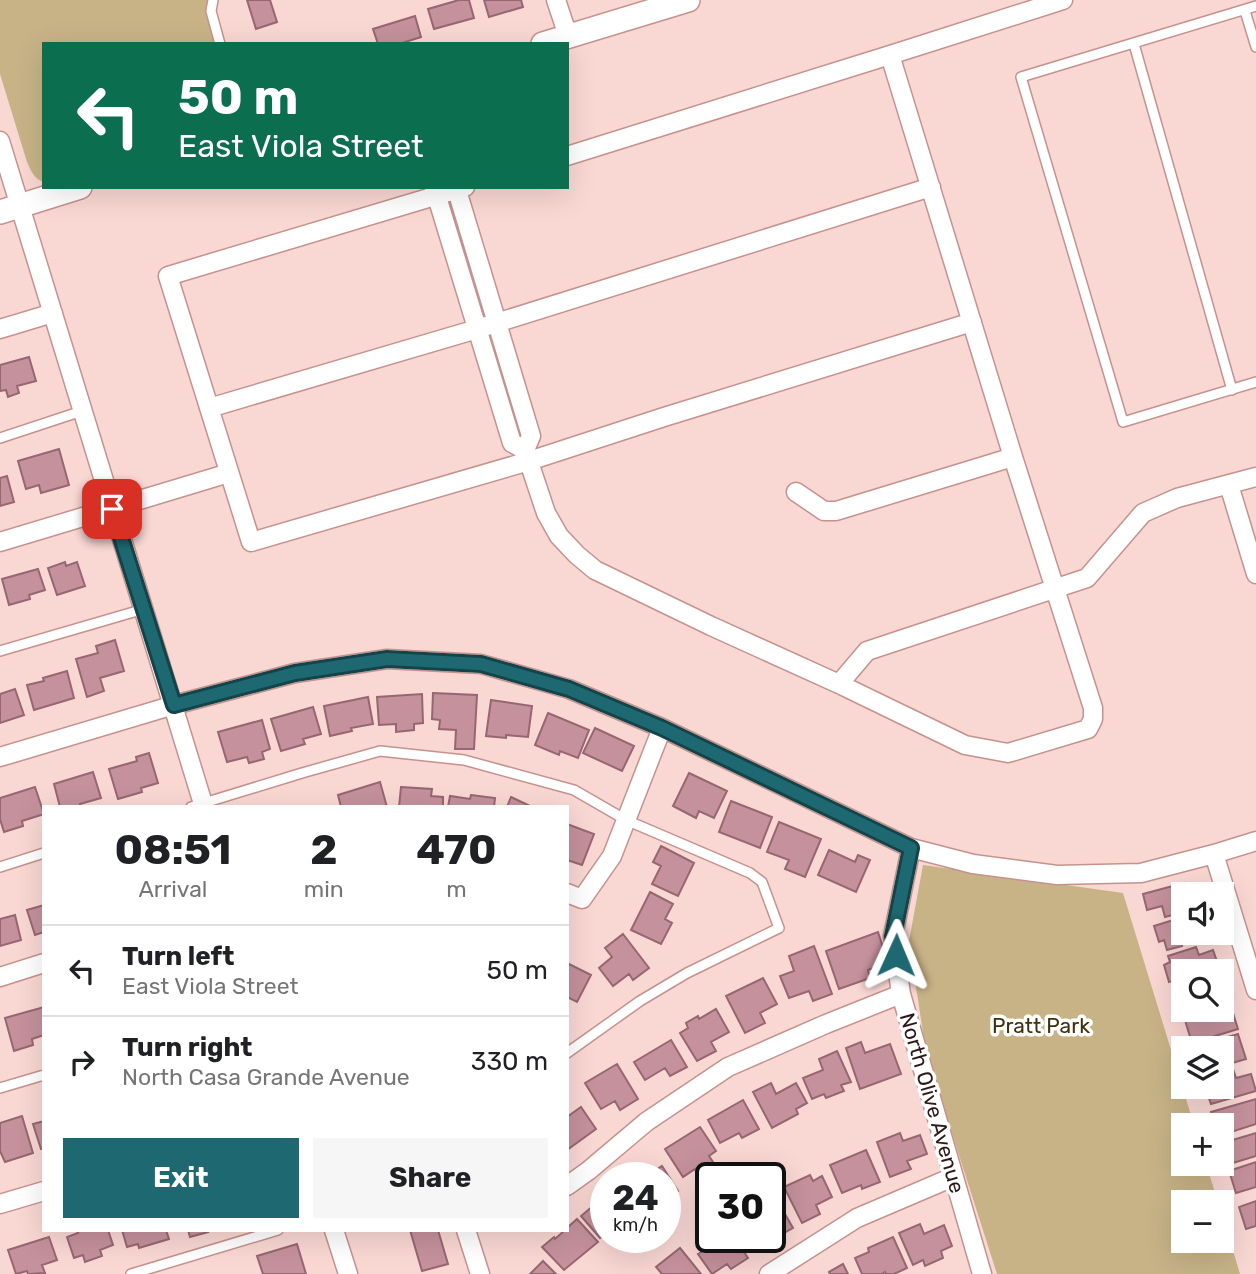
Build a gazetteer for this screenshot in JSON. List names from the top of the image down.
{
  "streets": {
    "street": ["North Olive Avenue"]
  },
  "parks": ["Pratt Park"],
  "page": {
    "turn": ["50 m", "East Viola Street"],
    "eta": [
      "08:51",
      "Arrival",
      "2",
      "min",
      "470",
      "m"
    ],
    "map_buttons": ["+", "−"],
    "list": [
      {
        "name": "Turn left",
        "note": "East Viola Street",
        "value": "50 m"
      },
      {
        "name": "Turn right",
        "note": "North Casa Grande Avenue",
        "value": "330 m"
      }
    ],
    "buttons": ["Exit", "Share"],
    "speed": "24 km/h",
    "limit": "30"
  }
}
